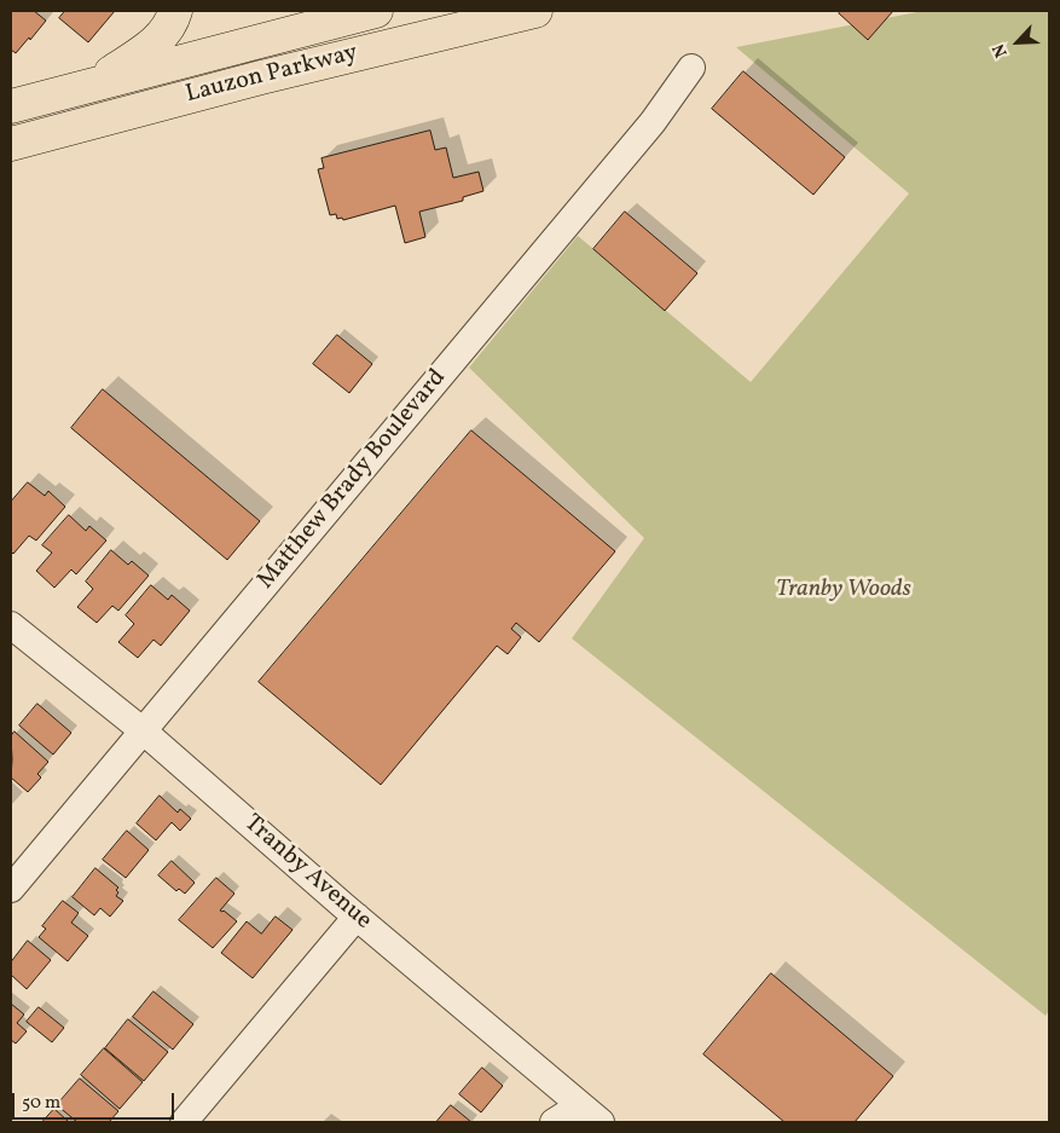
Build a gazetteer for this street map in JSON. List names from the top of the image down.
{
  "streets": {
    "main road": ["Lauzon Parkway"],
    "street": ["Matthew Brady Boulevard", "Tranby Avenue"]
  },
  "crossings": [
    ["Matthew Brady Boulevard", "Tranby Avenue"]
  ],
  "parks": ["Tranby Woods"],
  "scale_bar": "50 m",
  "north": "bottom left"
}
